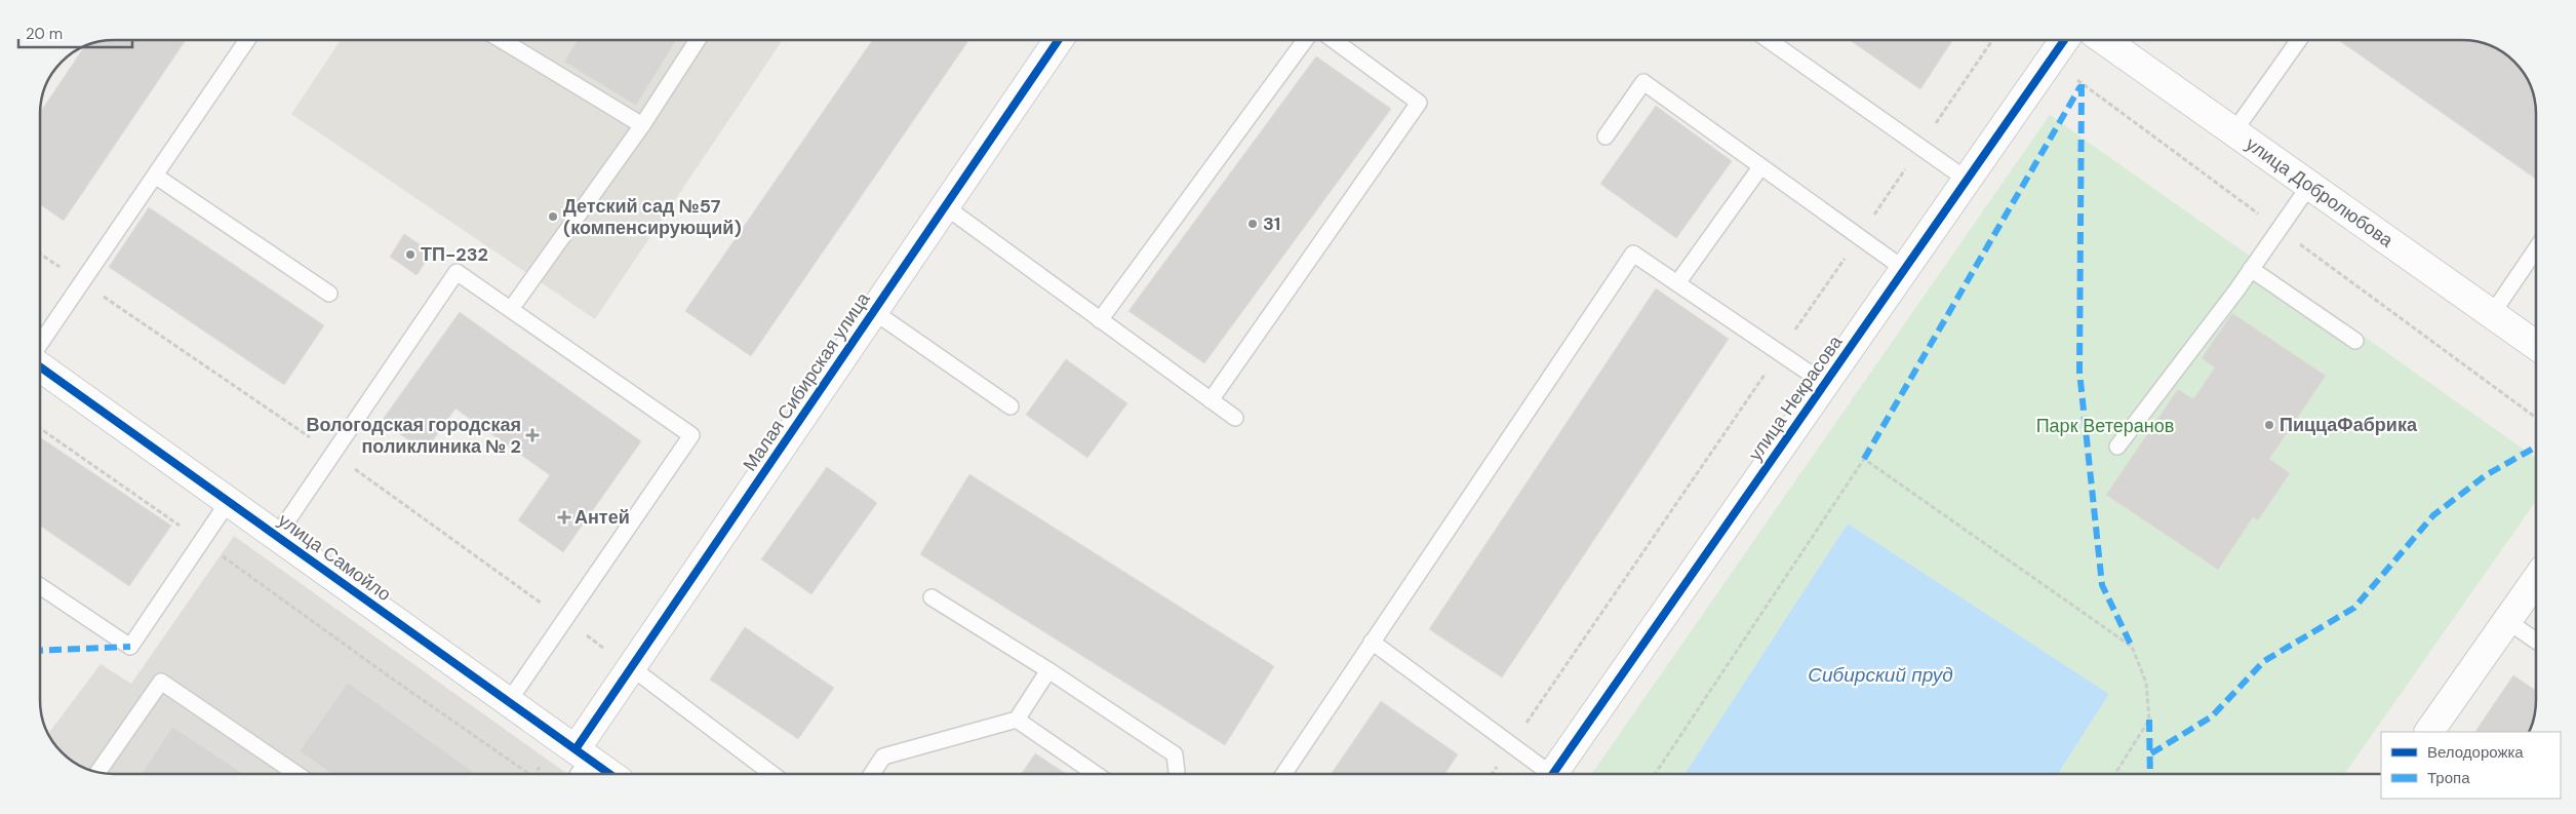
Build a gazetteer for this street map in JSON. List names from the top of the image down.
{
  "streets": {
    "street": [
      "улица Добролюбова",
      "Малая Сибирская улица",
      "улица Некрасова",
      "улица Самойло"
    ]
  },
  "crossings": [
    ["Малая Сибирская улица", "улица Самойло"]
  ],
  "water": ["Сибирский пруд"],
  "parks": ["Парк Ветеранов"],
  "places": {
    "other": [
      "Детский сад №57 (компенсирующий)",
      "31",
      "ТП-232",
      "ПиццаФабрика"
    ],
    "health": ["Вологодская городская поликлиника № 2", "Антей"]
  },
  "legend": ["Велодорожка", "Тропа"],
  "scale_bar": "20 m"
}
